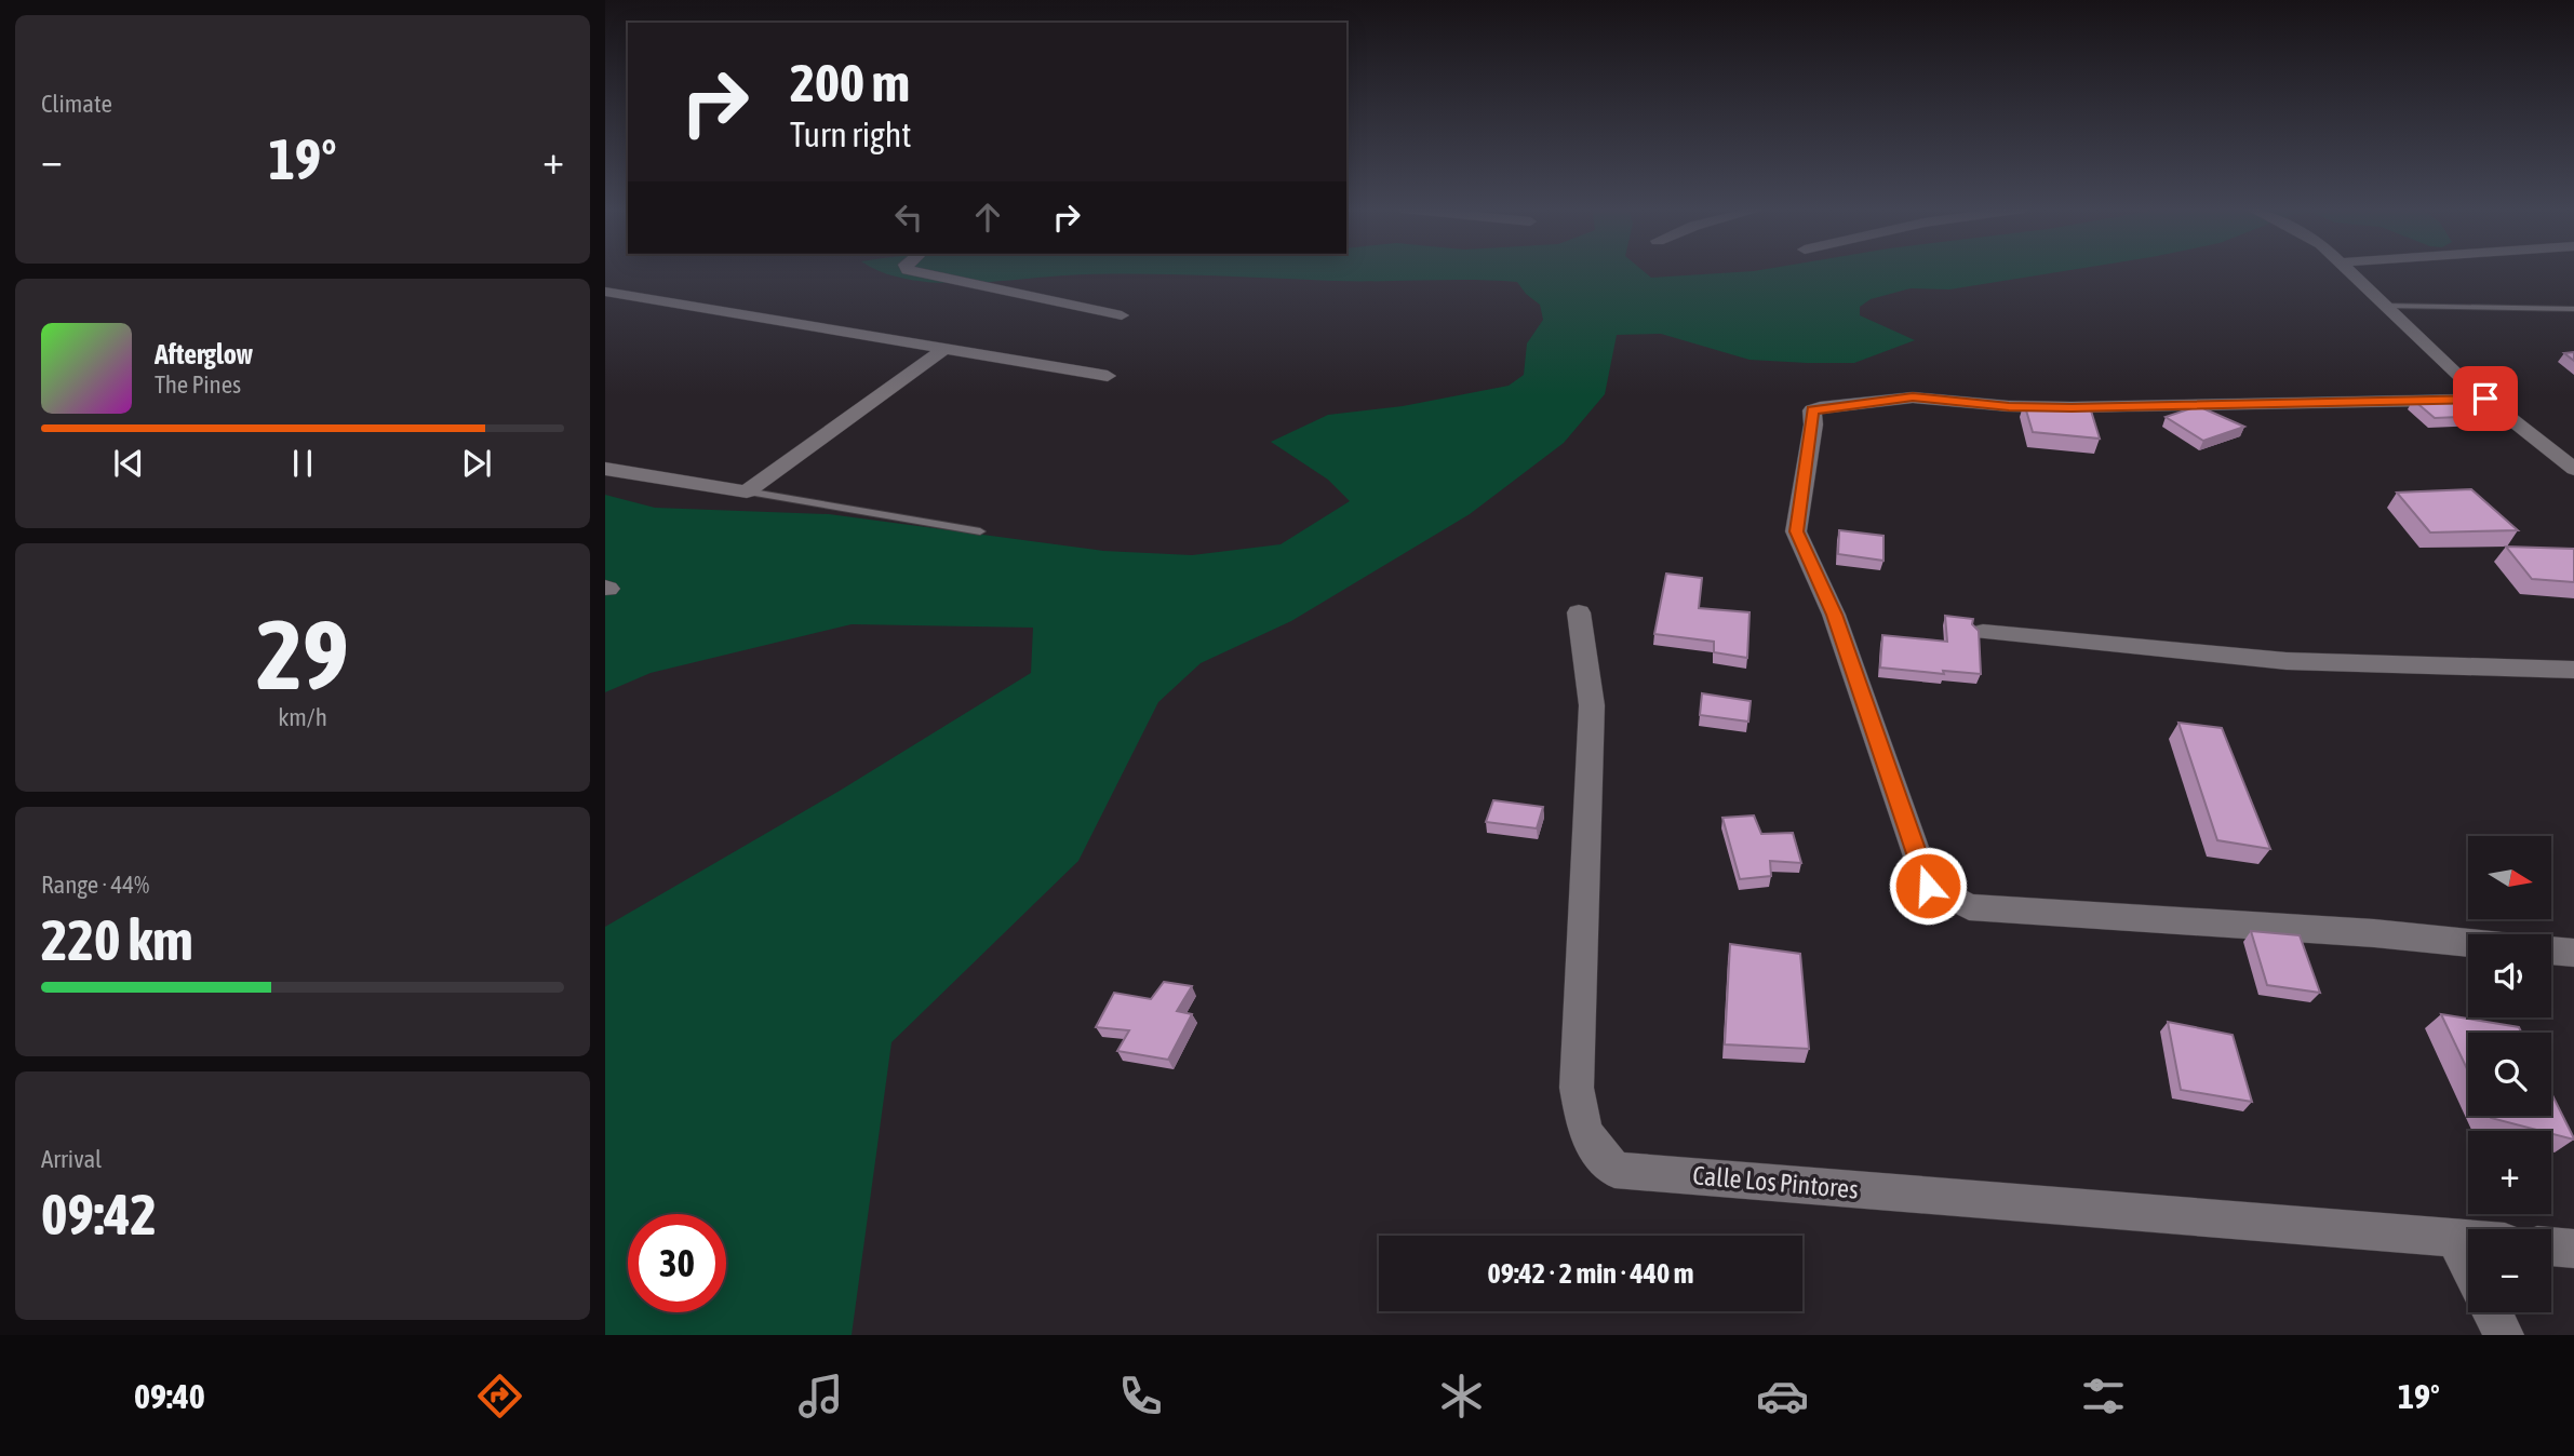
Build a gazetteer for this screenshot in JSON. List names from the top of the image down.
{
  "streets": {
    "street": ["Calle Los Pintores"]
  },
  "north": "right",
  "page": {
    "tile": [
      "Climate",
      ["29", "km/h"],
      ["Range · 44%", "220 km"],
      ["Arrival", "09:42"]
    ],
    "turn": ["200 m", "Turn right"],
    "heat": ["−", "19°", "+"],
    "song": ["Afterglow", "The Pines"],
    "map_buttons": ["+", "−"],
    "limit": "30",
    "trip": "09:42 · 2 min · 440 m",
    "tabs": ["09:40", "19°"]
  }
}
